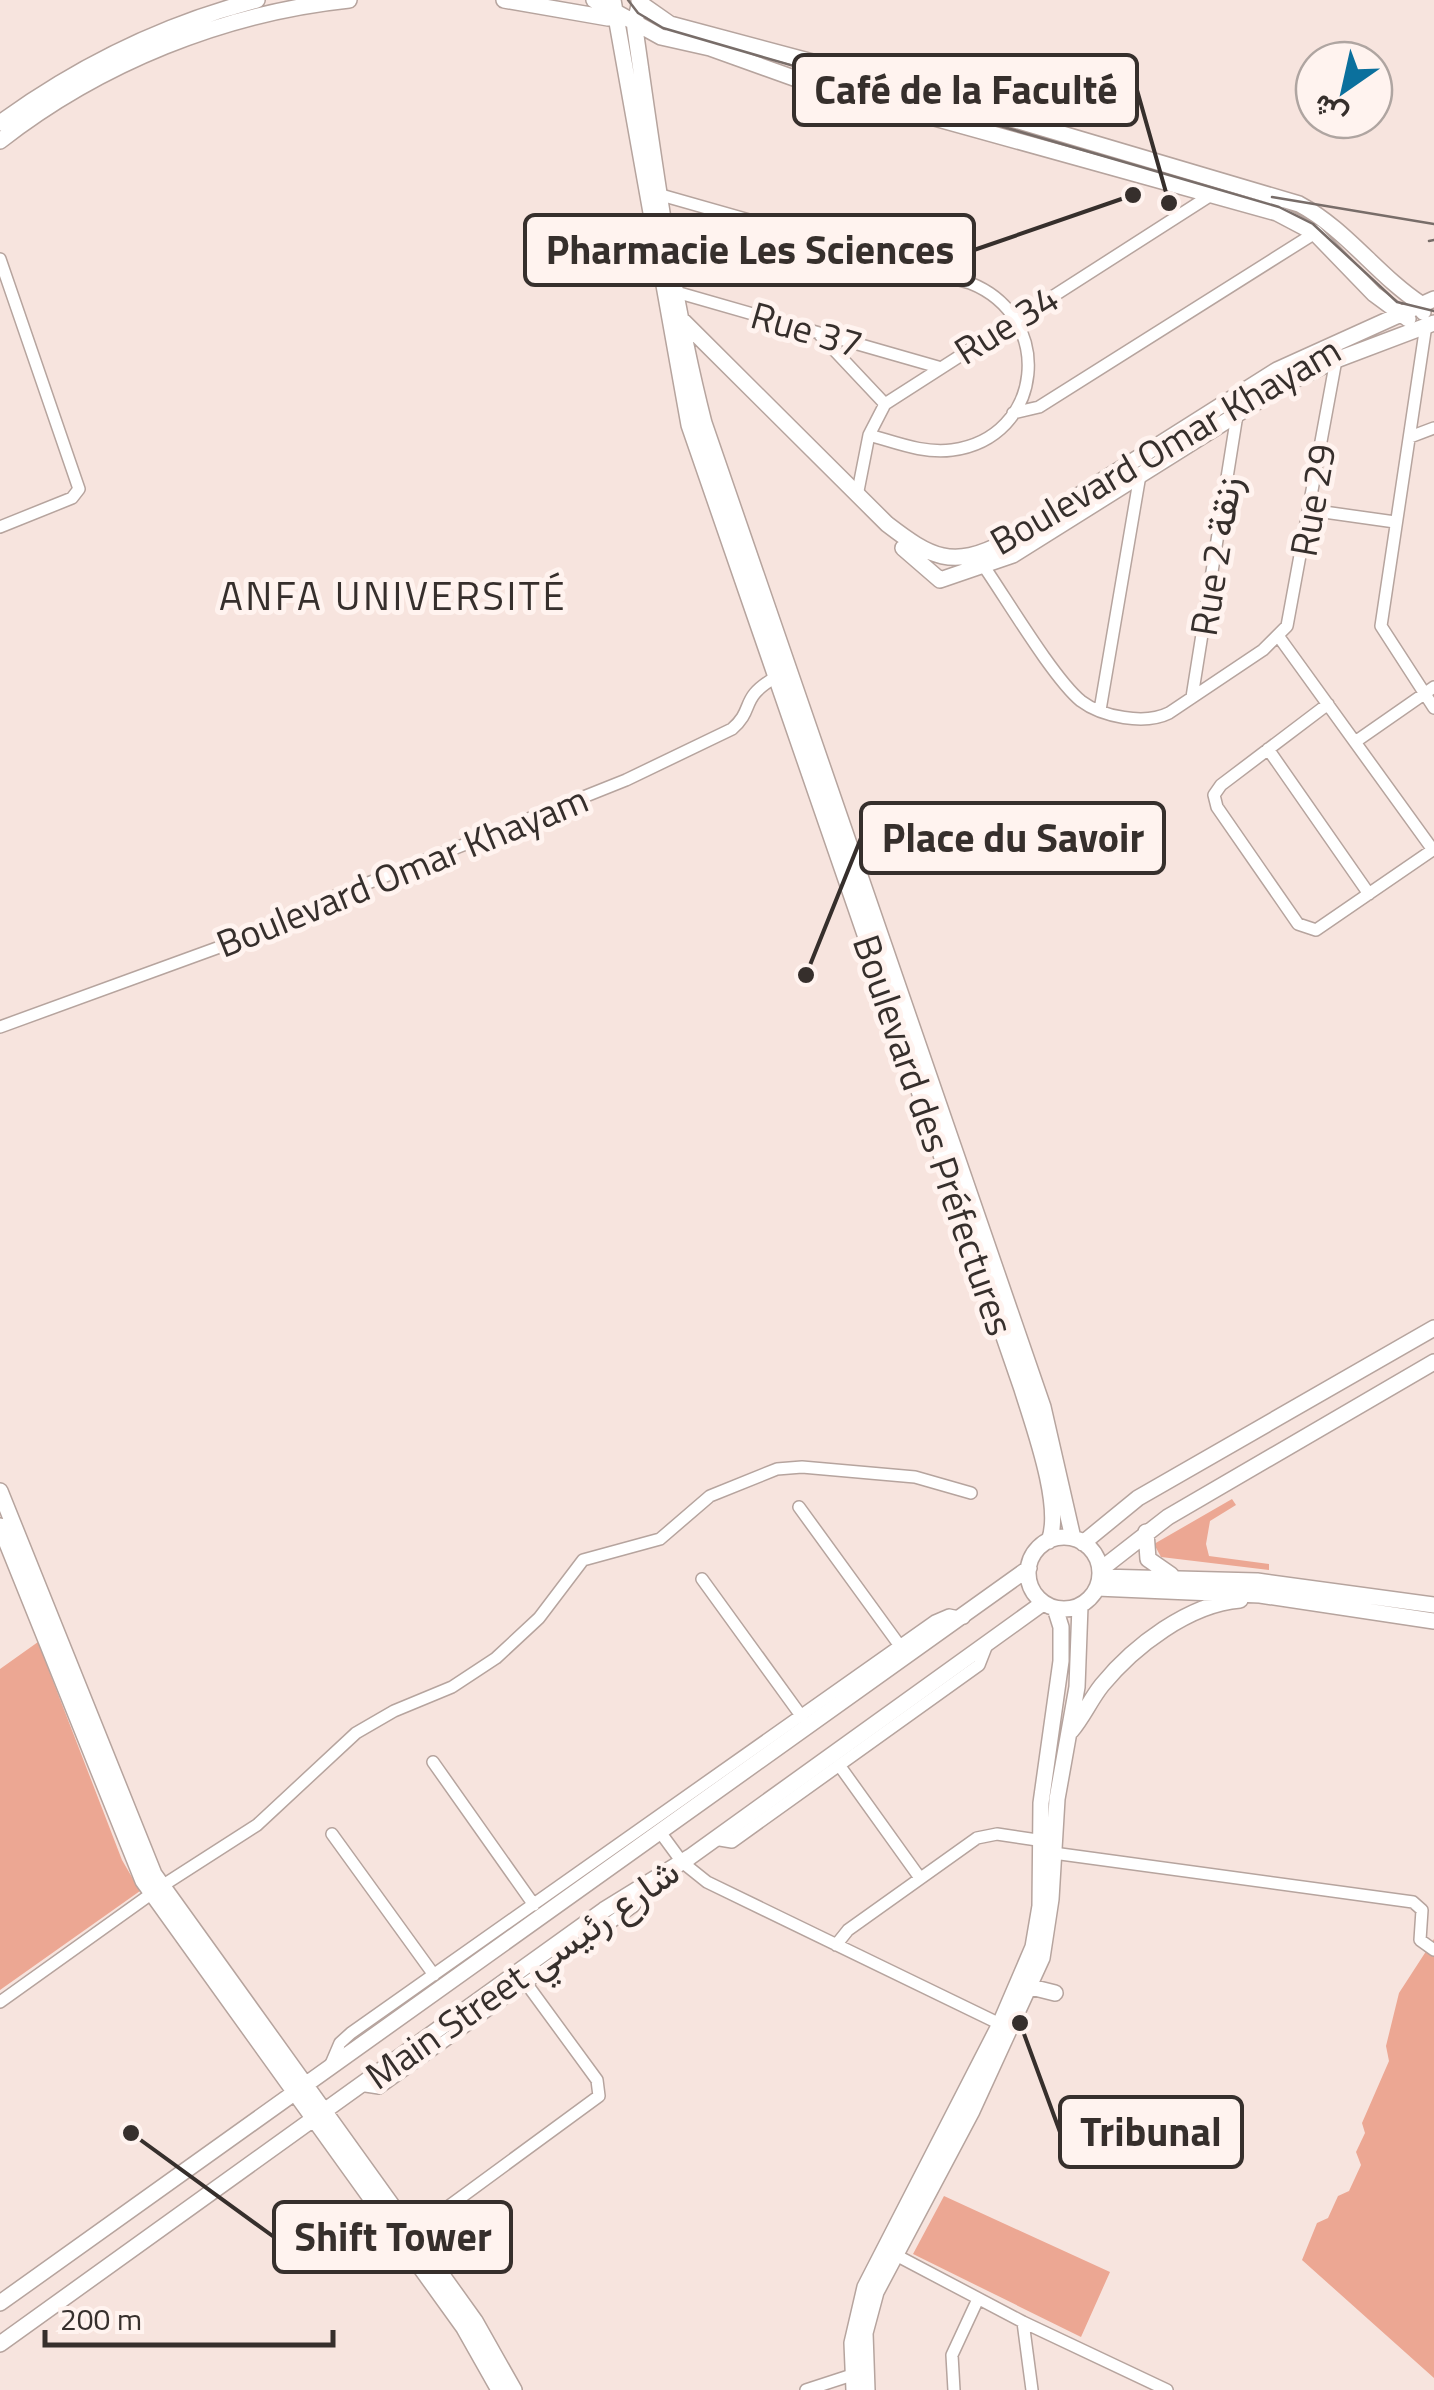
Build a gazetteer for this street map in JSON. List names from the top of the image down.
{
  "streets": {
    "street": [
      "Rue 34",
      "Rue 37",
      "Boulevard Omar Khayam",
      "Rue 29",
      "Rue 2 زنقة",
      "Boulevard des Préfectures",
      "Main Street شارع رئيسي"
    ]
  },
  "crossings": [
    ["Rue 34", "Rue 37"],
    ["Rue 37", "Boulevard des Préfectures"],
    ["Boulevard Omar Khayam", "Rue 29"],
    ["Boulevard Omar Khayam", "Rue 2 زنقة"],
    ["Boulevard Omar Khayam", "Boulevard des Préfectures"],
    ["Boulevard des Préfectures", "Main Street شارع رئيسي"]
  ],
  "districts": ["ANFA UNIVERSITÉ"],
  "places": [
    "Pharmacie Les Sciences",
    "Café de la Faculté",
    "Place du Savoir",
    "Tribunal",
    "Shift Tower"
  ],
  "scale_bar": "200 m",
  "north": "bottom left"
}
